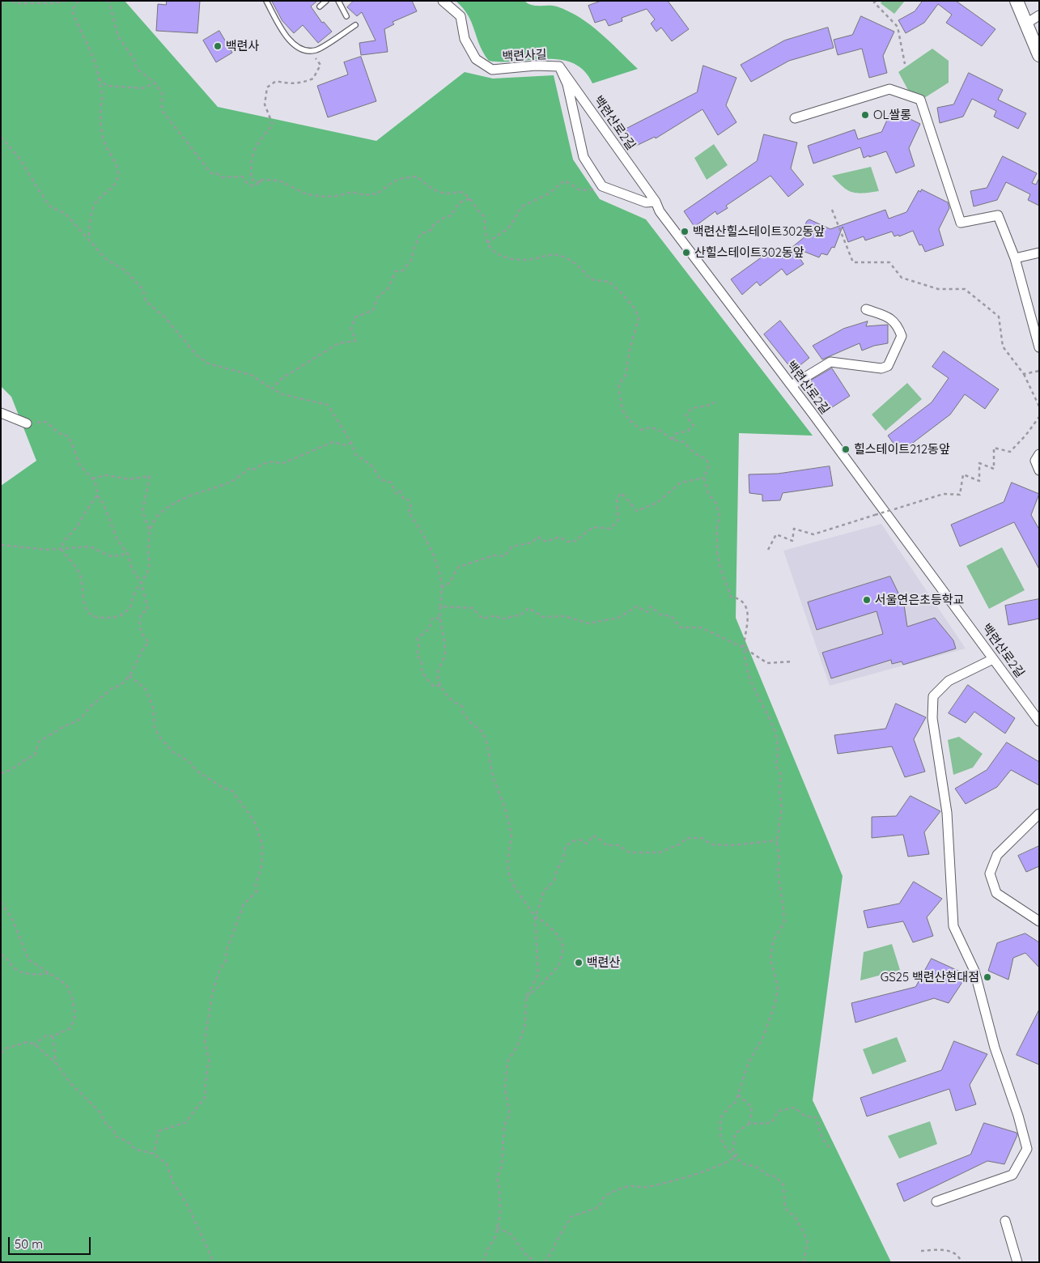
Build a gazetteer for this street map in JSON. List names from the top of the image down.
{
  "streets": {
    "street": ["백련사길", "백련산로2길"]
  },
  "crossings": [
    ["백련사길", "백련산로2길"]
  ],
  "places": [
    "백련사",
    "OL쌀롱",
    "백련산힐스테이트302동앞",
    "산힐스테이트302동앞",
    "힐스테이트212동앞",
    "서울연은초등학교",
    "백련산",
    "GS25 백련산현대점"
  ],
  "scale_bar": "50 m"
}
